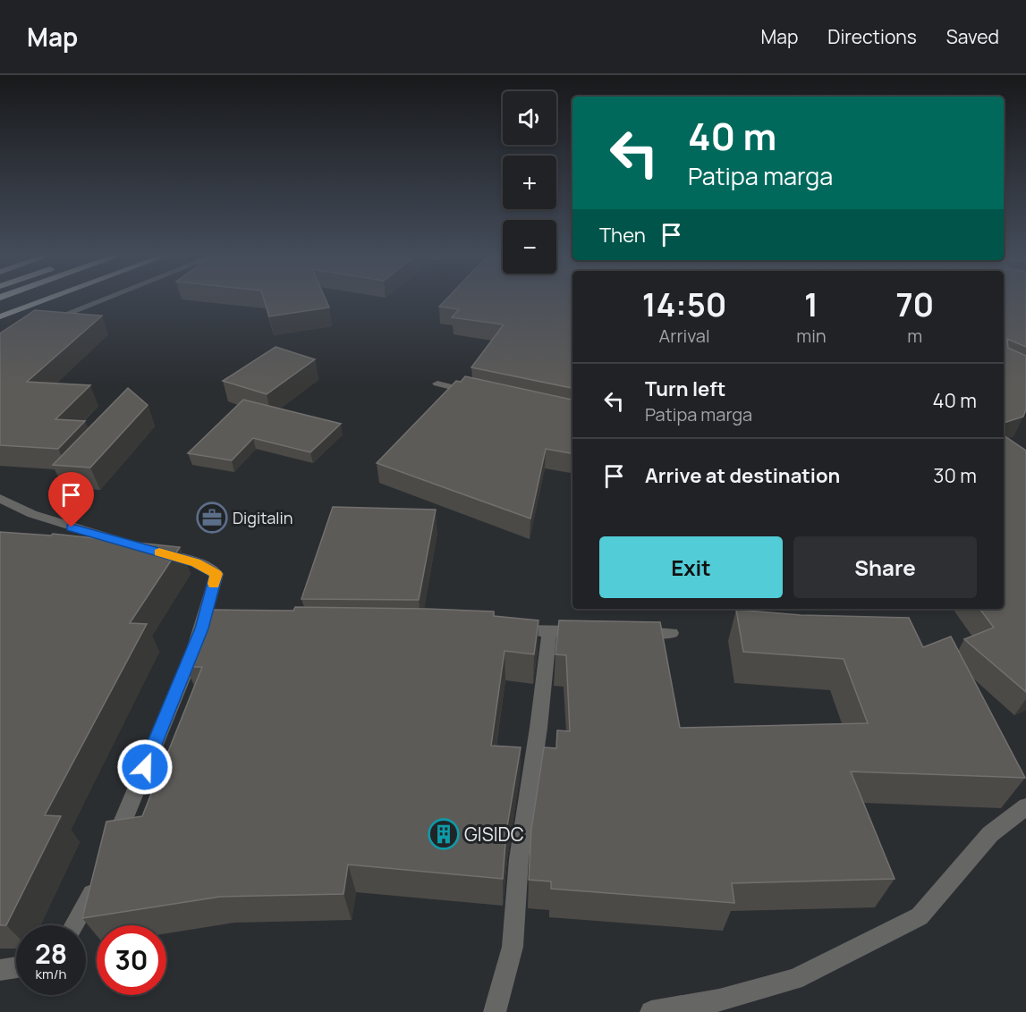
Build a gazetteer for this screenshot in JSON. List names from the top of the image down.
{
  "places": {
    "office": ["Digitalin"],
    "building": ["GISIDC"]
  },
  "page": {
    "header": "Map",
    "nav": ["Map", "Directions", "Saved"],
    "map_buttons": ["+", "−"],
    "turn": ["40 m", "Patipa marga"],
    "then": "Then",
    "eta": [
      "14:50",
      "Arrival",
      "1",
      "min",
      "70",
      "m"
    ],
    "list": [
      {
        "name": "Turn left",
        "note": "Patipa marga",
        "value": "40 m"
      },
      {
        "name": "Arrive at destination",
        "value": "30 m"
      }
    ],
    "buttons": ["Exit", "Share"],
    "speed": "28 km/h",
    "limit": "30"
  }
}
